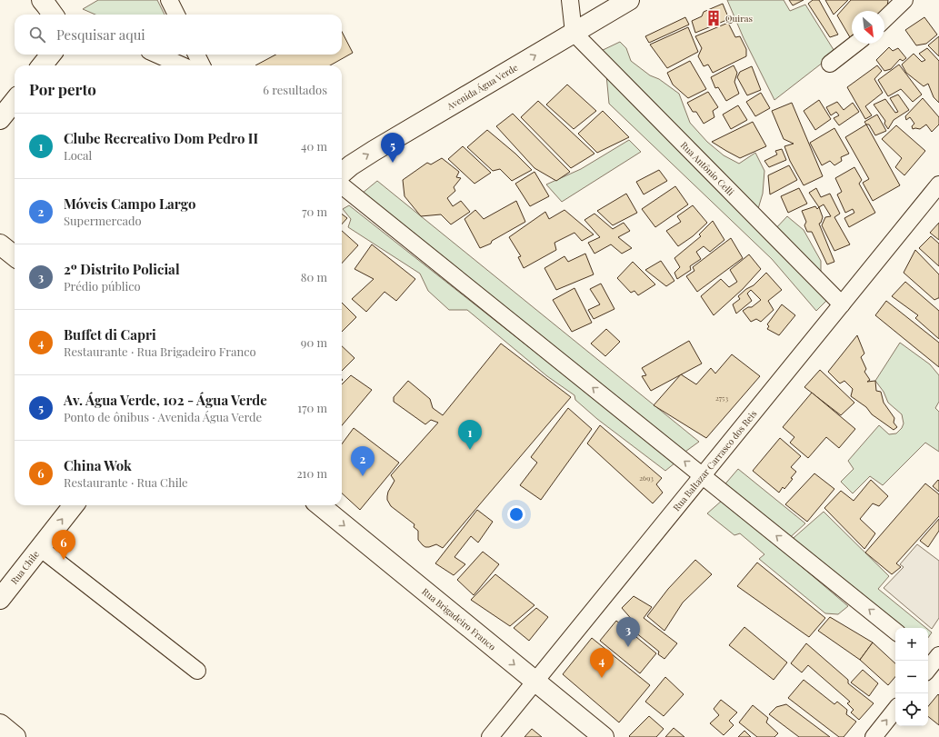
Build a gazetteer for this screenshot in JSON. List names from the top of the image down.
{
  "streets": {
    "main road": ["Avenida Água Verde", "Rua Chile", "Rua Brigadeiro Franco"],
    "street": ["Rua Antônio Celli", "Rua Baltazar Carrasco dos Reis"]
  },
  "crossings": [
    ["Avenida Água Verde", "Rua Antônio Celli"],
    ["Rua Antônio Celli", "Rua Baltazar Carrasco dos Reis"],
    ["Rua Baltazar Carrasco dos Reis", "Rua Brigadeiro Franco"]
  ],
  "one_way": ["Avenida Água Verde", "Rua Chile", "Rua Brigadeiro Franco"],
  "places": {
    "building": ["Quiras"]
  },
  "house_numbers": ["2753", "2693"],
  "north": "bottom right",
  "page": {
    "search": "Pesquisar aqui",
    "heading": ["Por perto", "6 resultados"],
    "list": [
      {
        "mark": "1",
        "name": "Clube Recreativo Dom Pedro II",
        "note": "Local",
        "value": "40 m"
      },
      {
        "mark": "2",
        "name": "Móveis Campo Largo",
        "note": "Supermercado",
        "value": "70 m"
      },
      {
        "mark": "3",
        "name": "2º Distrito Policial",
        "note": "Prédio público",
        "value": "80 m"
      },
      {
        "mark": "4",
        "name": "Buffet di Capri",
        "note": "Restaurante · Rua Brigadeiro Franco",
        "value": "90 m"
      },
      {
        "mark": "5",
        "name": "Av. Água Verde, 102 - Água Verde",
        "note": "Ponto de ônibus · Avenida Água Verde",
        "value": "170 m"
      },
      {
        "mark": "6",
        "name": "China Wok",
        "note": "Restaurante · Rua Chile",
        "value": "210 m"
      }
    ],
    "pins": [
      "5",
      "1",
      "2",
      "6",
      "3",
      "4"
    ],
    "map_buttons": ["+", "−"]
  }
}
